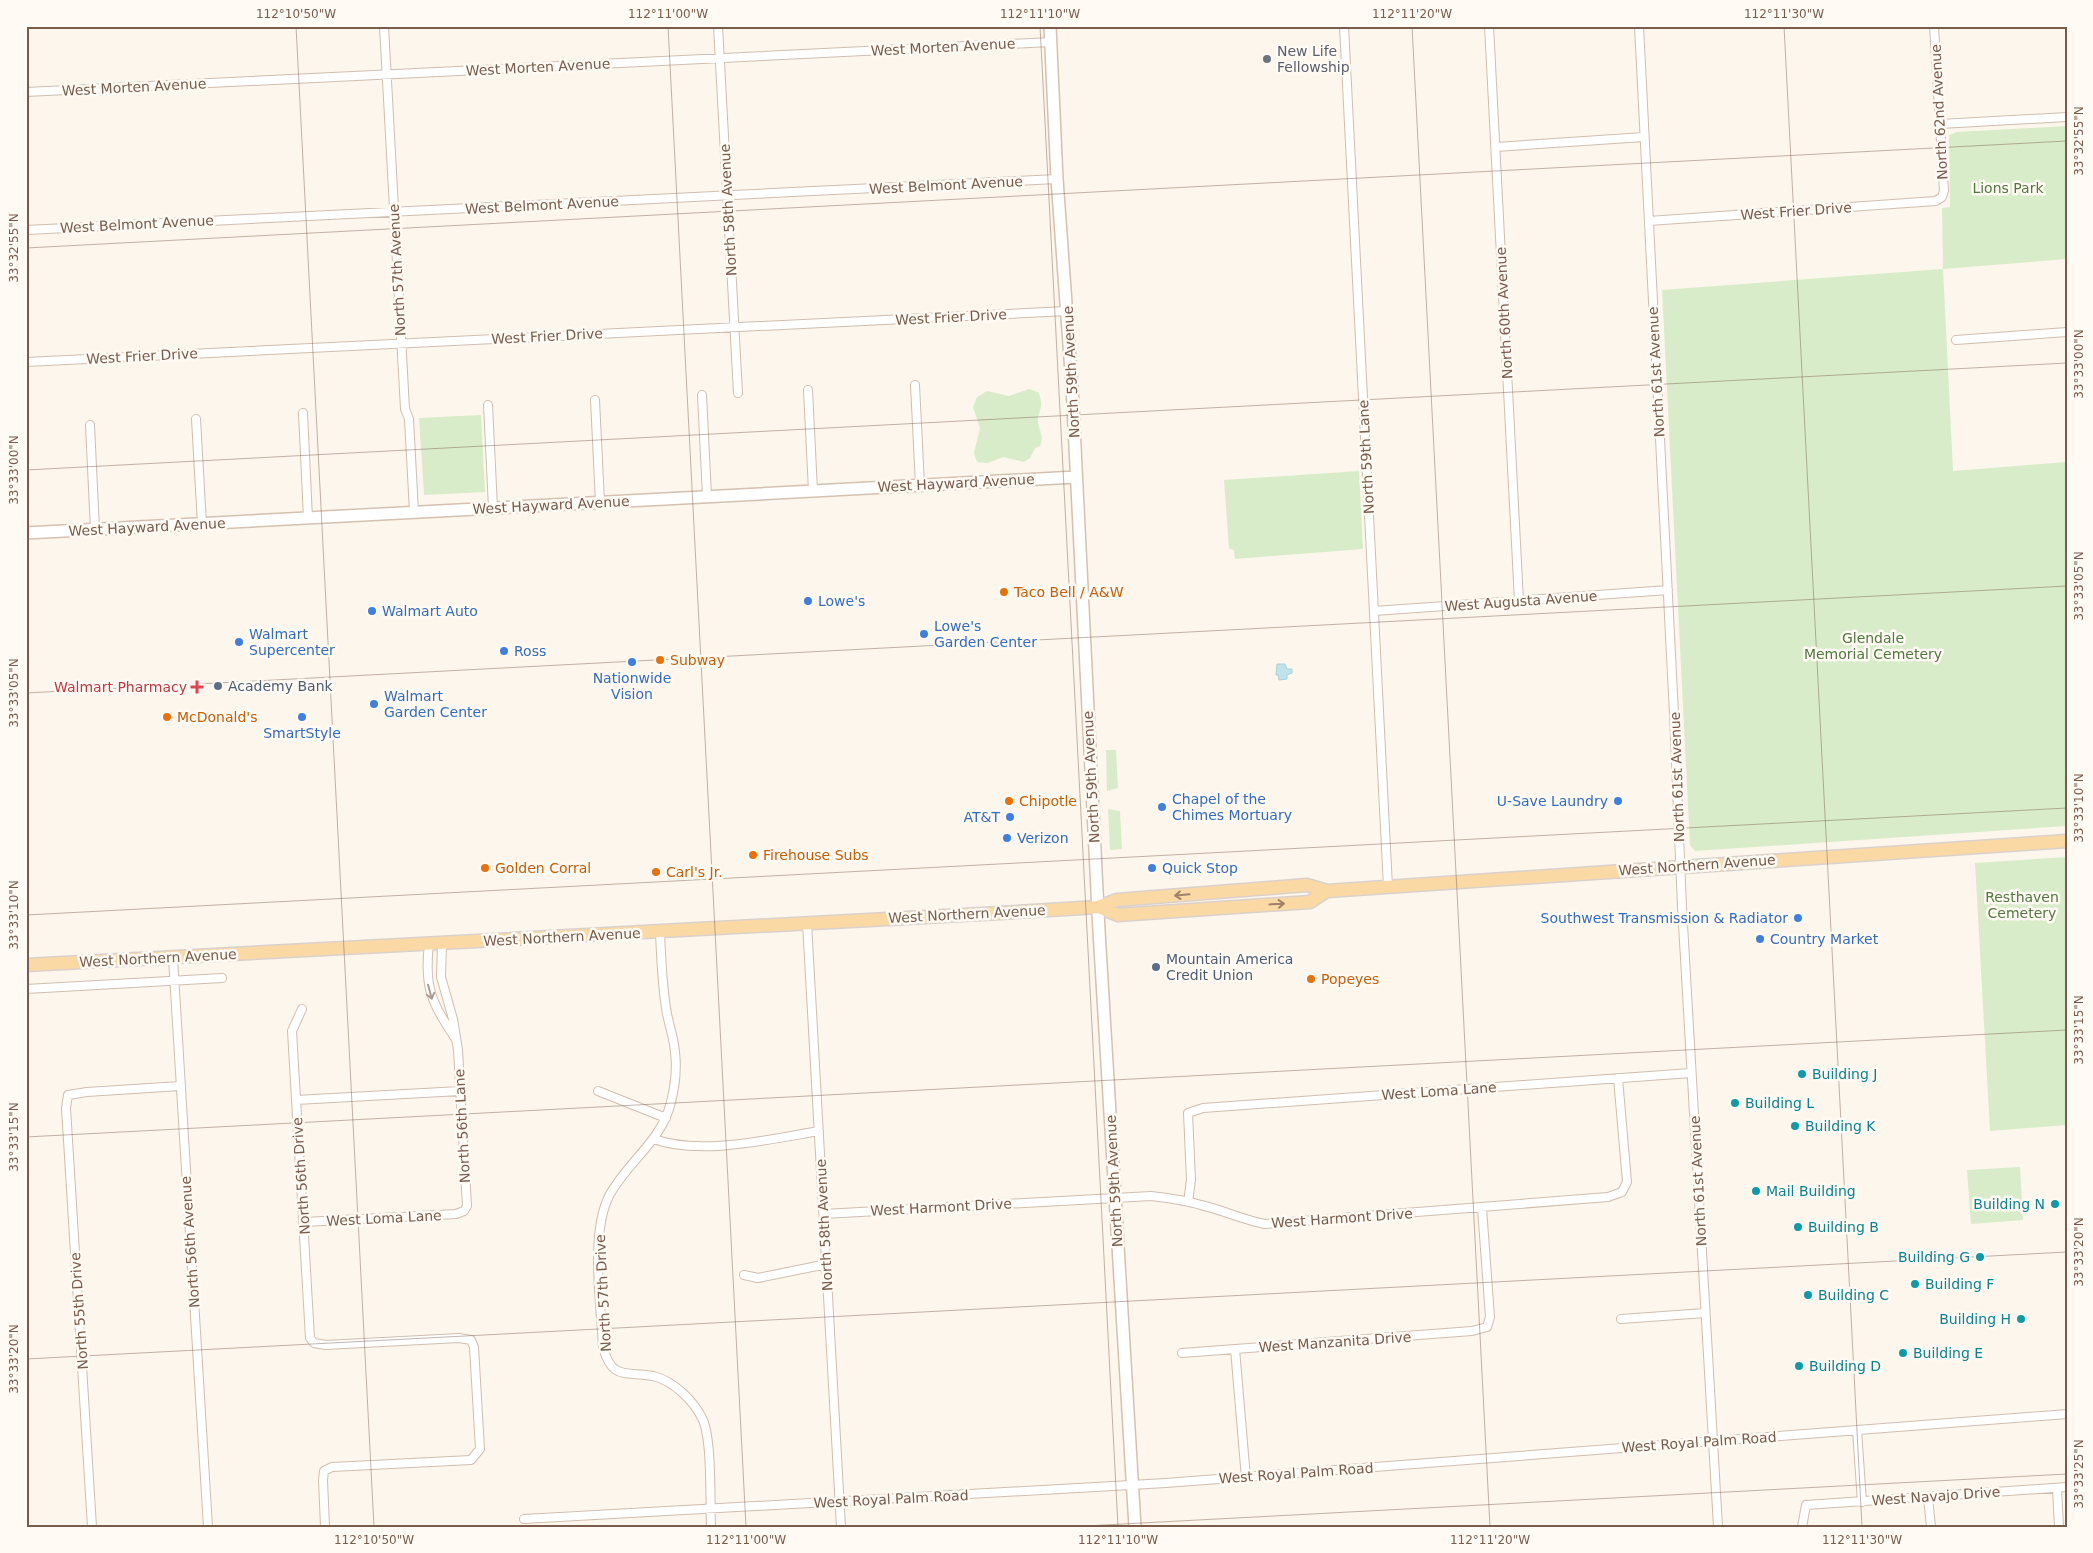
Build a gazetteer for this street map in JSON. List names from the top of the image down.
{
  "streets": {
    "main road": ["North 59th Avenue", "West Hayward Avenue", "West Northern Avenue"],
    "street": [
      "West Morten Avenue",
      "North 62nd Avenue",
      "West Belmont Avenue",
      "North 58th Avenue",
      "West Frier Drive",
      "North 57th Avenue",
      "North 60th Avenue",
      "North 61st Avenue",
      "North 59th Lane",
      "West Augusta Avenue",
      "West Loma Lane",
      "North 56th Lane",
      "North 56th Drive",
      "West Harmont Drive",
      "North 56th Avenue",
      "North 57th Drive",
      "North 55th Drive",
      "West Manzanita Drive",
      "West Royal Palm Road",
      "West Navajo Drive"
    ]
  },
  "crossings": [
    ["West Morten Avenue", "North 58th Avenue"],
    ["West Morten Avenue", "North 57th Avenue"],
    ["West Morten Avenue", "North 59th Avenue"],
    ["North 62nd Avenue", "West Frier Drive"],
    ["West Belmont Avenue", "North 58th Avenue"],
    ["West Belmont Avenue", "North 57th Avenue"],
    ["West Belmont Avenue", "North 59th Avenue"],
    ["North 58th Avenue", "West Frier Drive"],
    ["North 58th Avenue", "West Northern Avenue"],
    ["North 58th Avenue", "West Harmont Drive"],
    ["North 58th Avenue", "West Royal Palm Road"],
    ["West Frier Drive", "North 57th Avenue"],
    ["West Frier Drive", "North 59th Avenue"],
    ["West Frier Drive", "North 61st Avenue"],
    ["North 57th Avenue", "West Hayward Avenue"],
    ["North 60th Avenue", "West Augusta Avenue"],
    ["North 59th Avenue", "West Hayward Avenue"],
    ["North 59th Avenue", "West Northern Avenue"],
    ["North 59th Avenue", "West Harmont Drive"],
    ["North 59th Avenue", "West Royal Palm Road"],
    ["North 61st Avenue", "West Augusta Avenue"],
    ["North 61st Avenue", "West Northern Avenue"],
    ["North 61st Avenue", "West Loma Lane"],
    ["North 61st Avenue", "West Royal Palm Road"],
    ["North 59th Lane", "West Augusta Avenue"],
    ["North 59th Lane", "West Northern Avenue"],
    ["West Northern Avenue", "North 56th Lane"],
    ["West Northern Avenue", "North 56th Avenue"],
    ["West Northern Avenue", "North 57th Drive"],
    ["West Loma Lane", "North 56th Lane"],
    ["West Loma Lane", "North 56th Drive"],
    ["West Loma Lane", "West Harmont Drive"],
    ["West Harmont Drive", "West Manzanita Drive"],
    ["North 56th Avenue", "North 55th Drive"],
    ["North 57th Drive", "West Royal Palm Road"]
  ],
  "parks": ["Lions Park", "Glendale Memorial Cemetery", "Resthaven Cemetery"],
  "places": {
    "other": [
      "New Life Fellowship",
      "Taco Bell / A&W",
      "Lowe's",
      "Walmart Auto",
      "Lowe's Garden Center",
      "Walmart Supercenter",
      "Ross",
      "Subway",
      "Nationwide Vision",
      "Academy Bank",
      "Walmart Garden Center",
      "McDonald's",
      "SmartStyle",
      "Chipotle",
      "U-Save Laundry",
      "Chapel of the Chimes Mortuary",
      "AT&T",
      "Verizon",
      "Firehouse Subs",
      "Golden Corral",
      "Quick Stop",
      "Carl's Jr.",
      "Southwest Transmission & Radiator",
      "Country Market",
      "Mountain America Credit Union",
      "Popeyes",
      "Building J",
      "Building L",
      "Building K",
      "Mail Building",
      "Building N",
      "Building B",
      "Building G",
      "Building F",
      "Building C",
      "Building H",
      "Building E",
      "Building D"
    ],
    "health": ["Walmart Pharmacy"]
  },
  "coordinates": [
    "112°10'50\"W",
    "112°11'00\"W",
    "112°11'10\"W",
    "112°11'20\"W",
    "112°11'30\"W",
    "33°32'55\"N",
    "33°33'00\"N",
    "33°33'05\"N",
    "33°33'10\"N",
    "33°33'15\"N",
    "33°33'20\"N",
    "33°33'25\"N"
  ]
}
